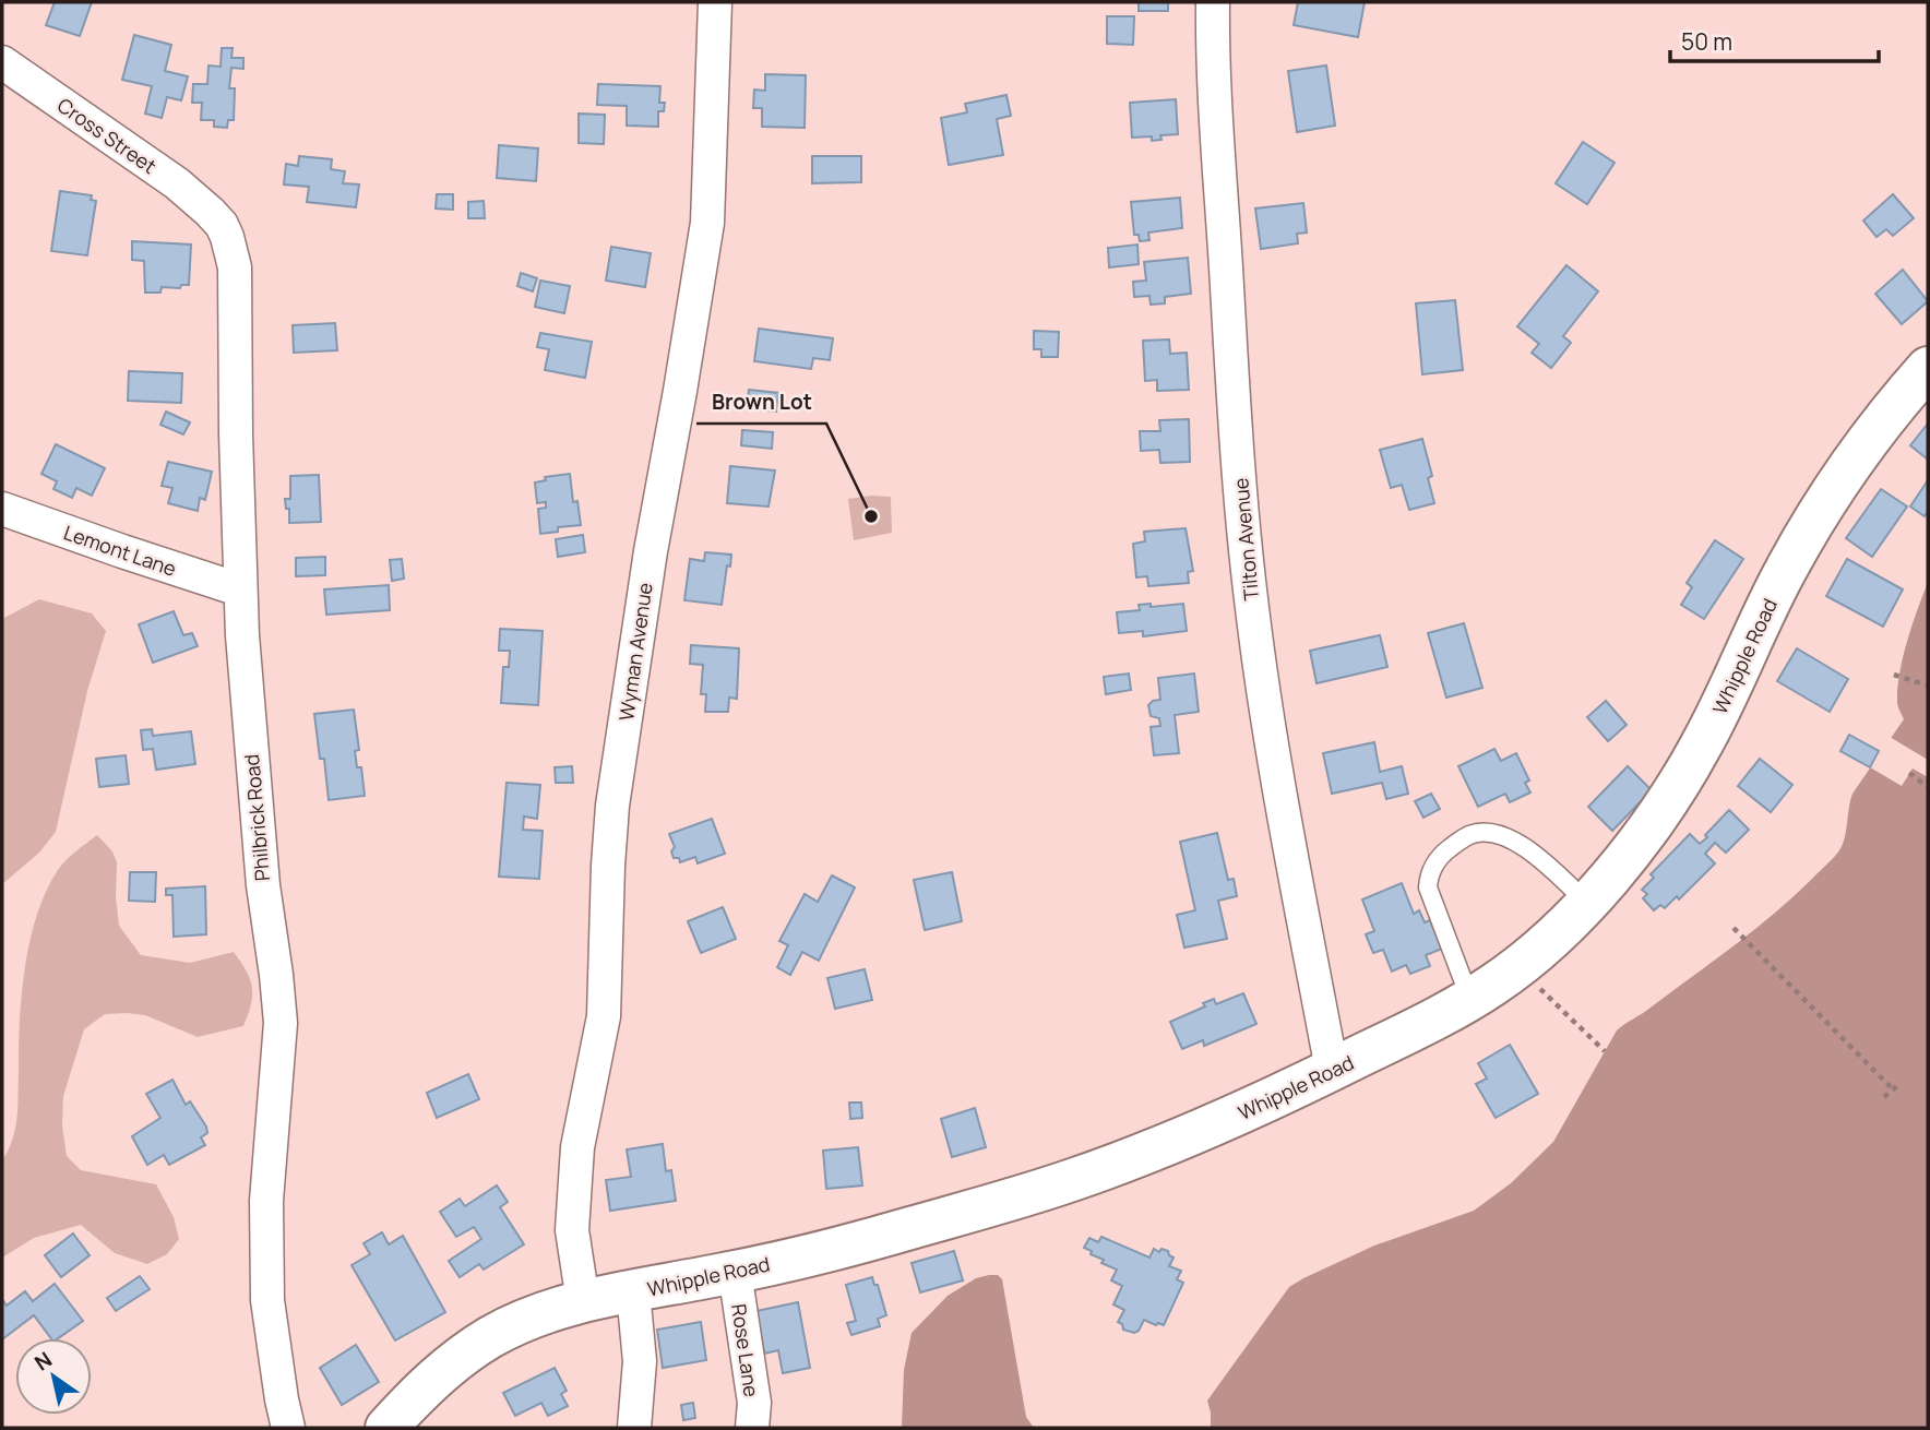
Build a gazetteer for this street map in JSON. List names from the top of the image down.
{
  "streets": {
    "main road": ["Whipple Road"],
    "street": [
      "Cross Street",
      "Tilton Avenue",
      "Lemont Lane",
      "Wyman Avenue",
      "Philbrick Road",
      "Rose Lane"
    ]
  },
  "crossings": [
    ["Cross Street", "Philbrick Road"],
    ["Tilton Avenue", "Whipple Road"],
    ["Lemont Lane", "Philbrick Road"],
    ["Wyman Avenue", "Whipple Road"],
    ["Whipple Road", "Rose Lane"]
  ],
  "places": ["Brown Lot"],
  "scale_bar": "50 m",
  "north": "top left"
}
